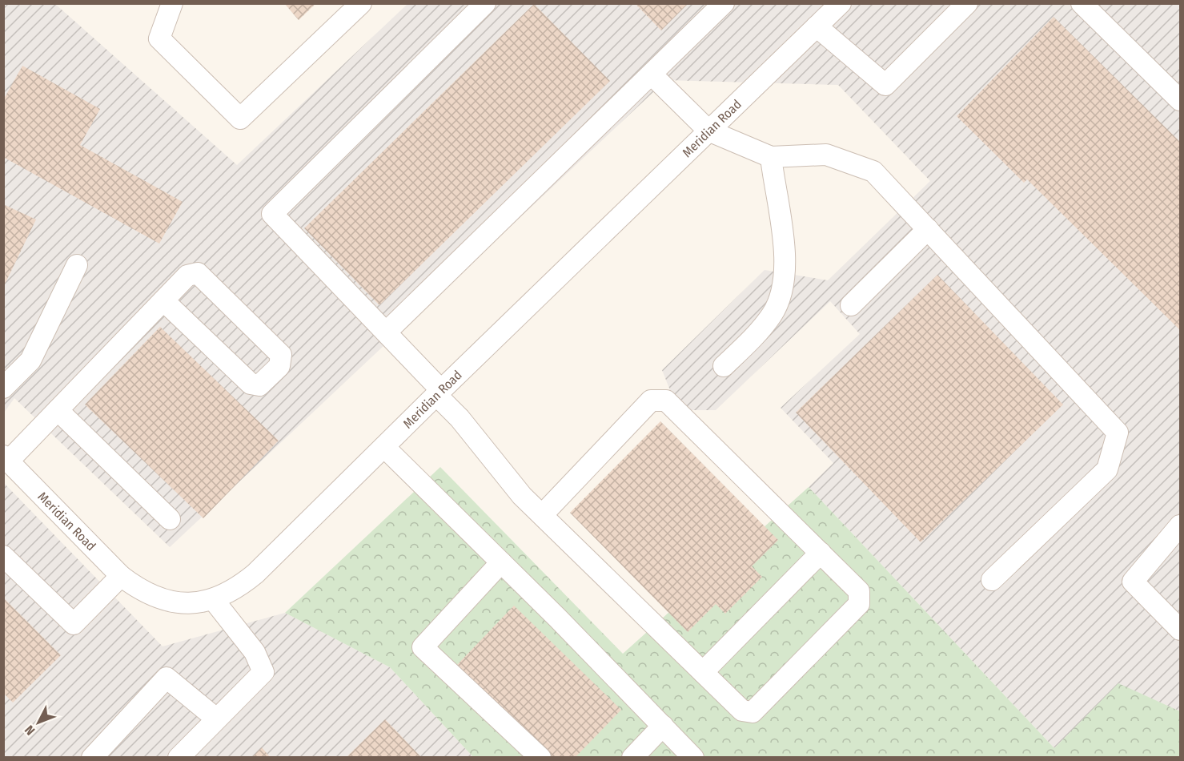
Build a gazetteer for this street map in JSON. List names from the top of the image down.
{
  "streets": {
    "street": ["Meridian Road"]
  },
  "north": "bottom left"
}
